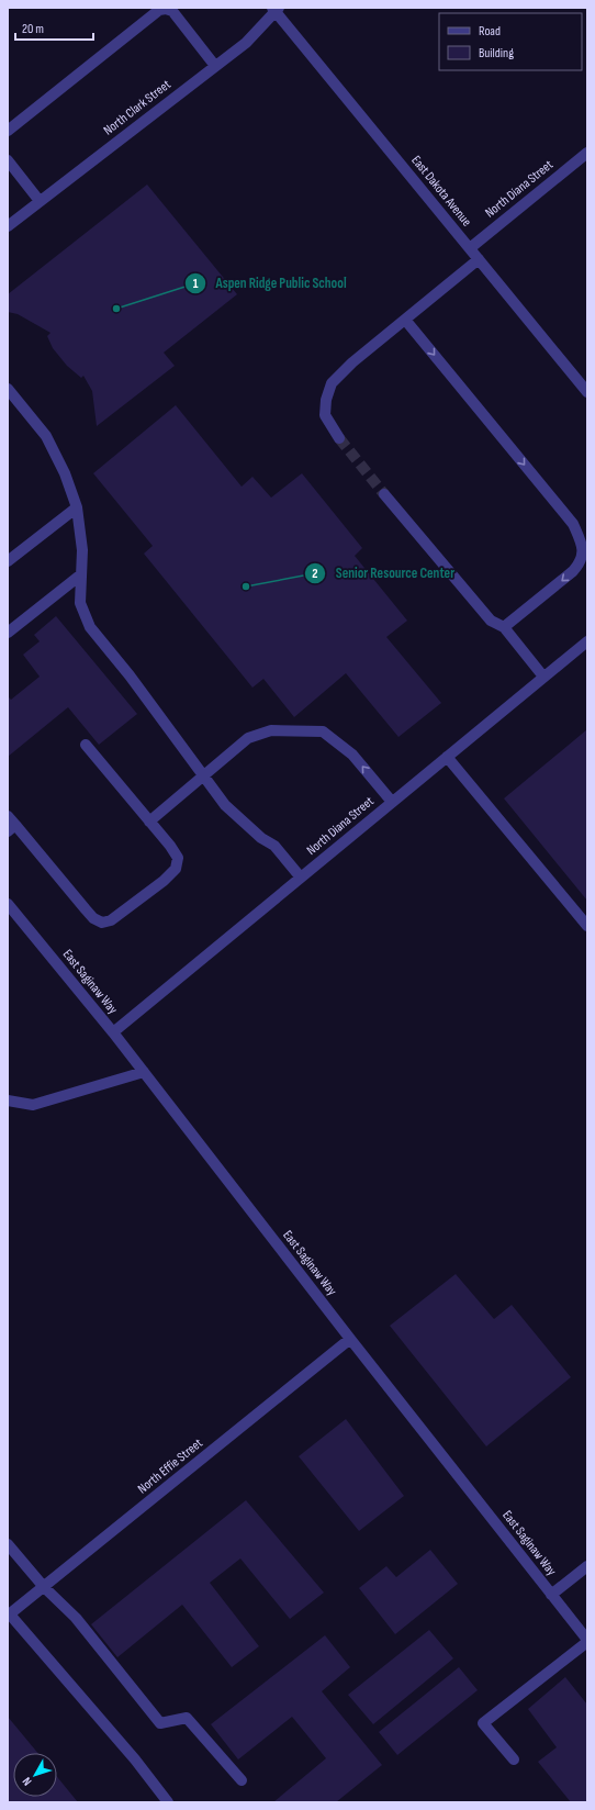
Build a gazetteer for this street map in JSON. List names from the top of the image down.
{
  "streets": {
    "street": [
      "North Clark Street",
      "North Diana Street",
      "East Dakota Avenue",
      "East Saginaw Way",
      "North Effie Street"
    ]
  },
  "crossings": [
    ["North Clark Street", "East Dakota Avenue"],
    ["North Diana Street", "East Dakota Avenue"],
    ["North Diana Street", "East Saginaw Way"],
    ["East Saginaw Way", "North Effie Street"]
  ],
  "places": ["Aspen Ridge Public School", "Senior Resource Center"],
  "legend": ["Road", "Building"],
  "scale_bar": "20 m",
  "north": "bottom left"
}
